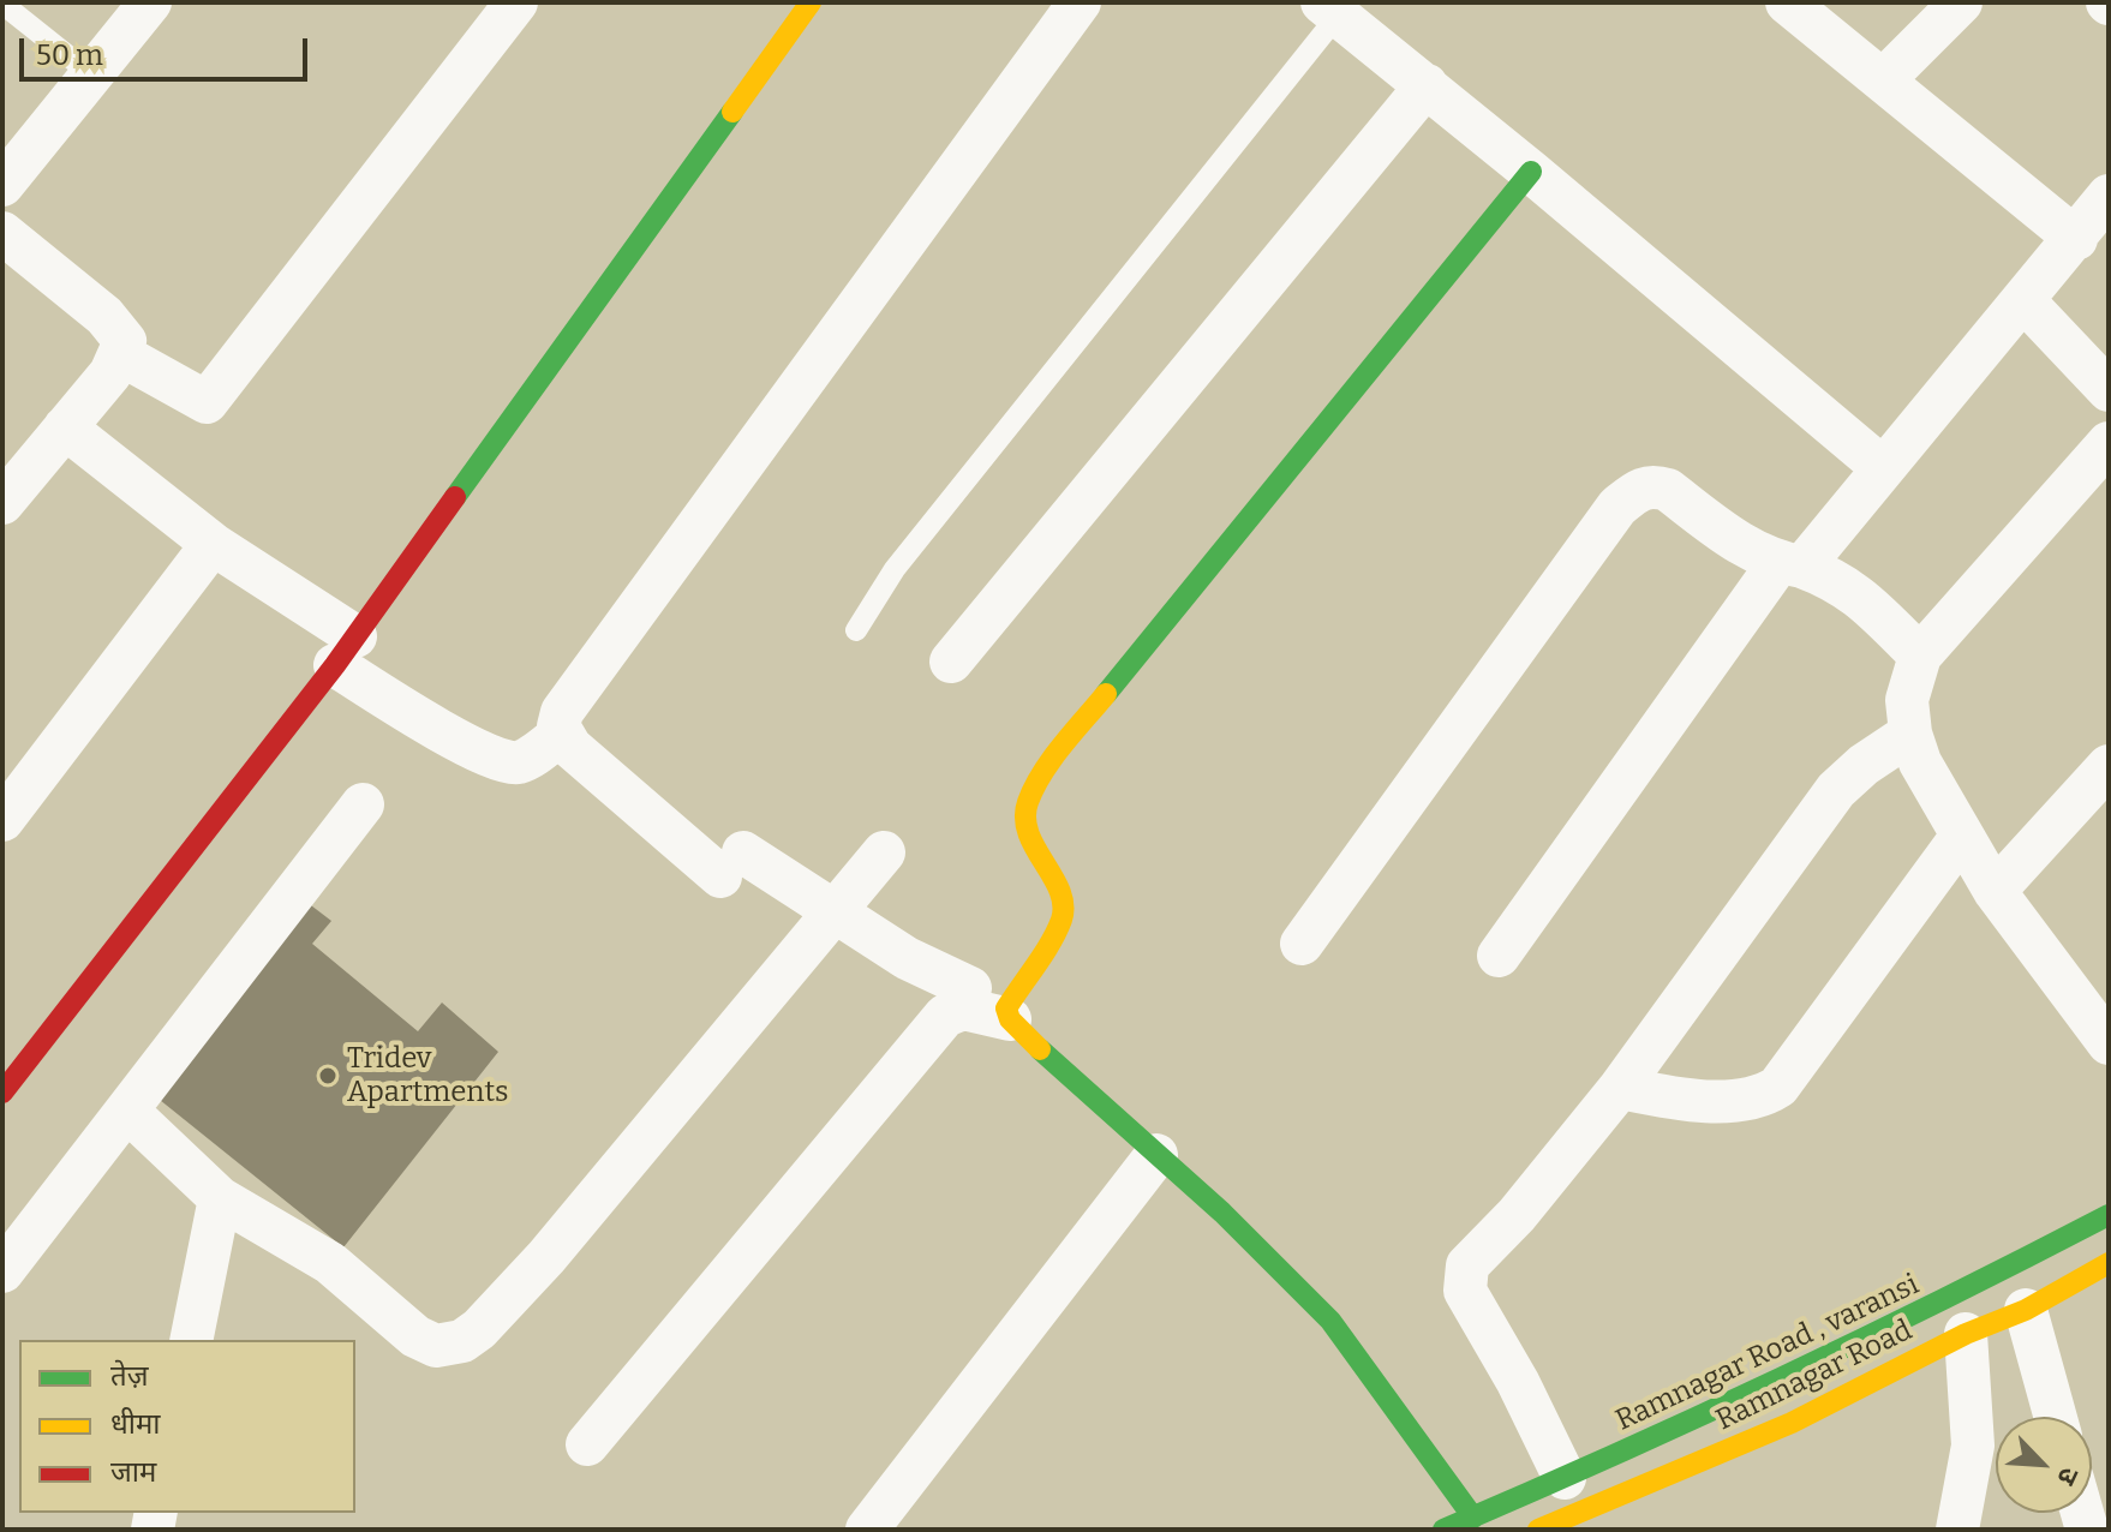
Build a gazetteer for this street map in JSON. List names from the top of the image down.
{
  "streets": {
    "street": ["Ramnagar Road , varansi", "Ramnagar Road"]
  },
  "crossings": [
    ["Ramnagar Road , varansi", "Ramnagar Road"]
  ],
  "places": ["Tridev Apartments"],
  "legend": ["तेज़", "धीमा", "जाम"],
  "scale_bar": "50 m",
  "north": "bottom right"
}
